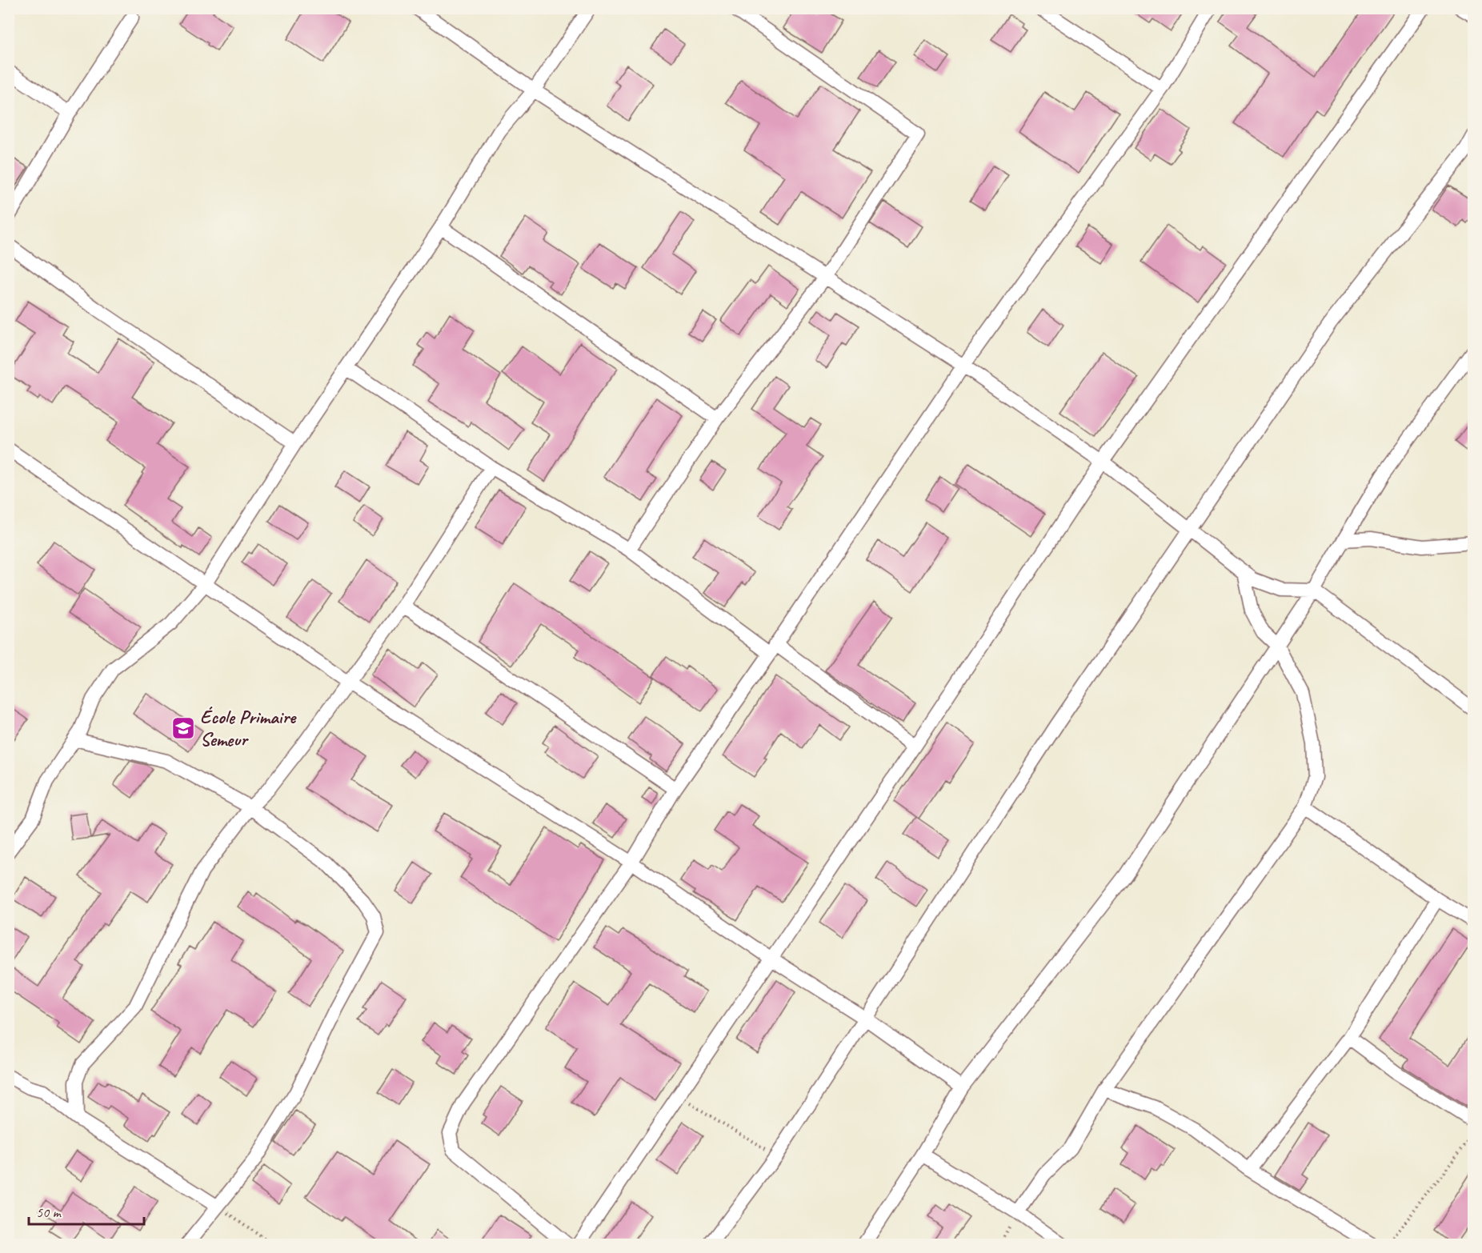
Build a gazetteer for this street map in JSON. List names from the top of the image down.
{
  "places": {
    "school or university": ["École Primaire Semeur"]
  },
  "scale_bar": "50 m"
}
